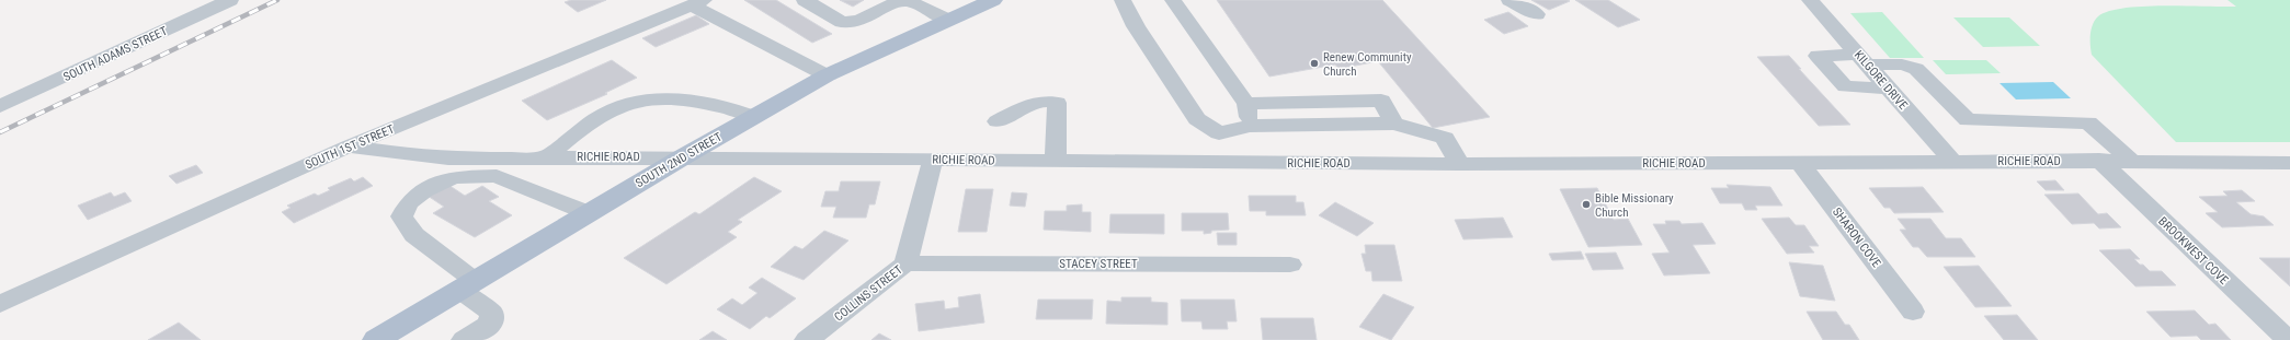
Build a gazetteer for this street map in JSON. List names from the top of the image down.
{
  "streets": {
    "main road": ["SOUTH 2ND STREET"],
    "street": [
      "SOUTH ADAMS STREET",
      "KILGORE DRIVE",
      "SOUTH 1ST STREET",
      "RICHIE ROAD",
      "SHARON COVE",
      "BROOKWEST COVE",
      "STACEY STREET",
      "COLLINS STREET"
    ]
  },
  "crossings": [
    ["KILGORE DRIVE", "RICHIE ROAD"],
    ["SOUTH 1ST STREET", "RICHIE ROAD"],
    ["RICHIE ROAD", "SOUTH 2ND STREET"],
    ["RICHIE ROAD", "SHARON COVE"],
    ["RICHIE ROAD", "BROOKWEST COVE"],
    ["RICHIE ROAD", "COLLINS STREET"],
    ["STACEY STREET", "COLLINS STREET"]
  ],
  "places": ["Renew Community Church", "Bible Missionary Church"]
}
